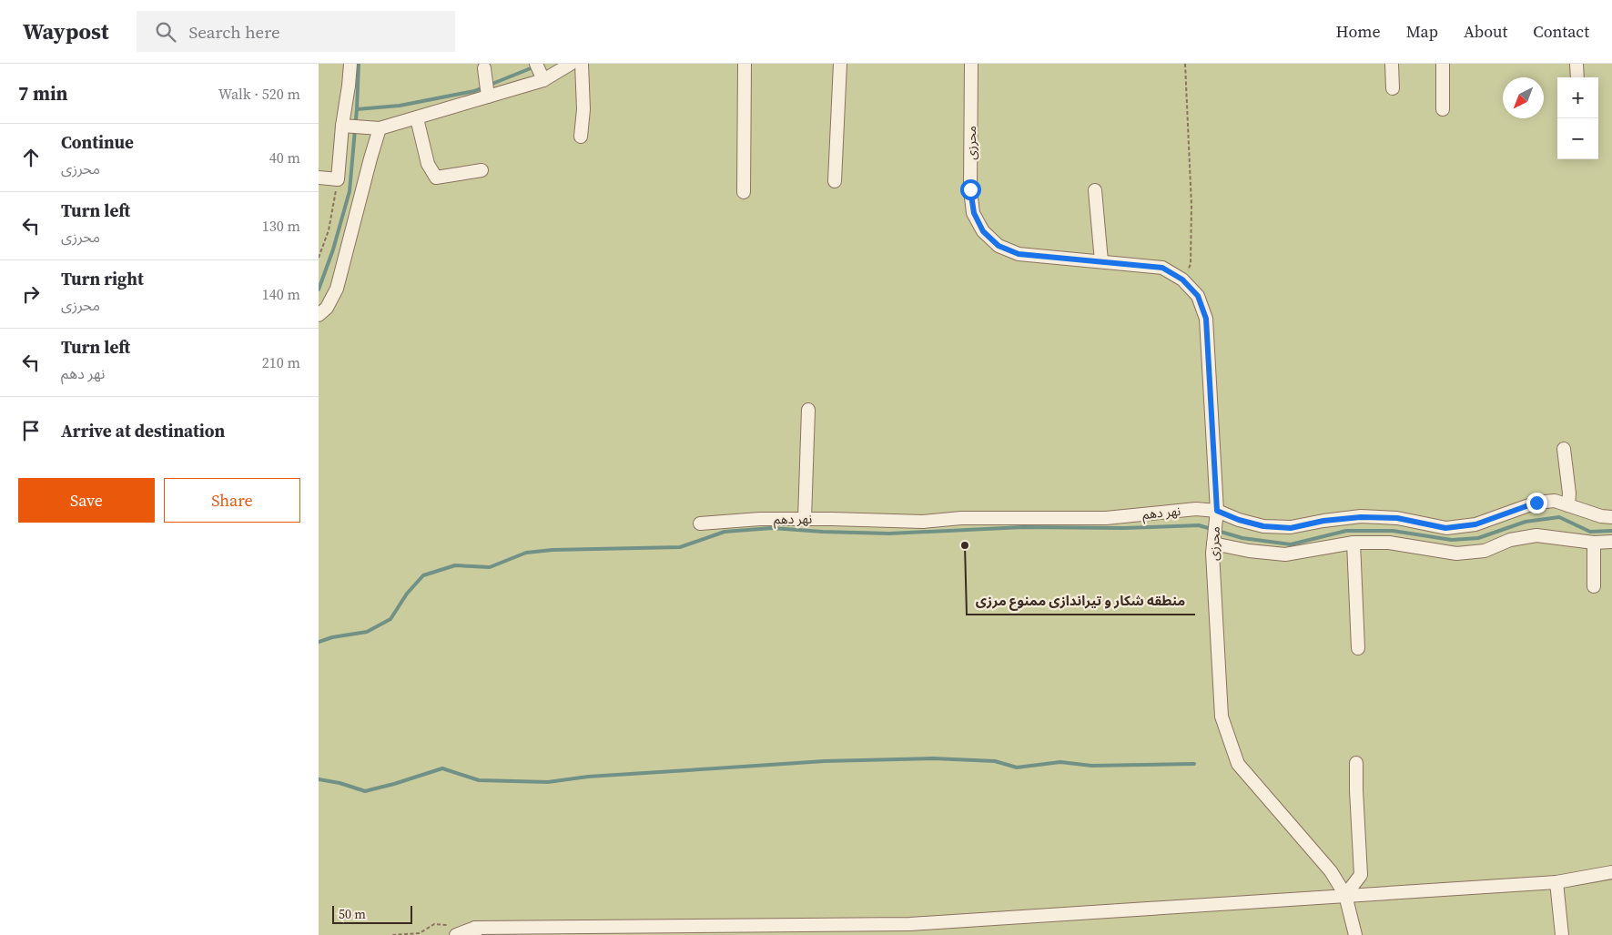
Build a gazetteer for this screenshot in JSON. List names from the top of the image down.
{
  "streets": {
    "street": ["محرزی", "نهر دهم"]
  },
  "crossings": [
    ["محرزی", "نهر دهم"]
  ],
  "places": ["منطقه شکار و تیراندازی ممنوع مرزی"],
  "scale_bar": "50 m",
  "north": "bottom left",
  "page": {
    "header": "Waypost",
    "search": "Search here",
    "nav": [
      "Home",
      "Map",
      "About",
      "Contact"
    ],
    "heading": ["7 min", "Walk · 520 m"],
    "map_buttons": ["+", "−"],
    "list": [
      ["Continue", "محرزی", "40 m"],
      ["Turn left", "محرزی", "130 m"],
      ["Turn right", "محرزی", "140 m"],
      ["Turn left", "نهر دهم", "210 m"],
      "Arrive at destination"
    ],
    "buttons": ["Save", "Share"],
    "scale": "50 m"
  }
}
